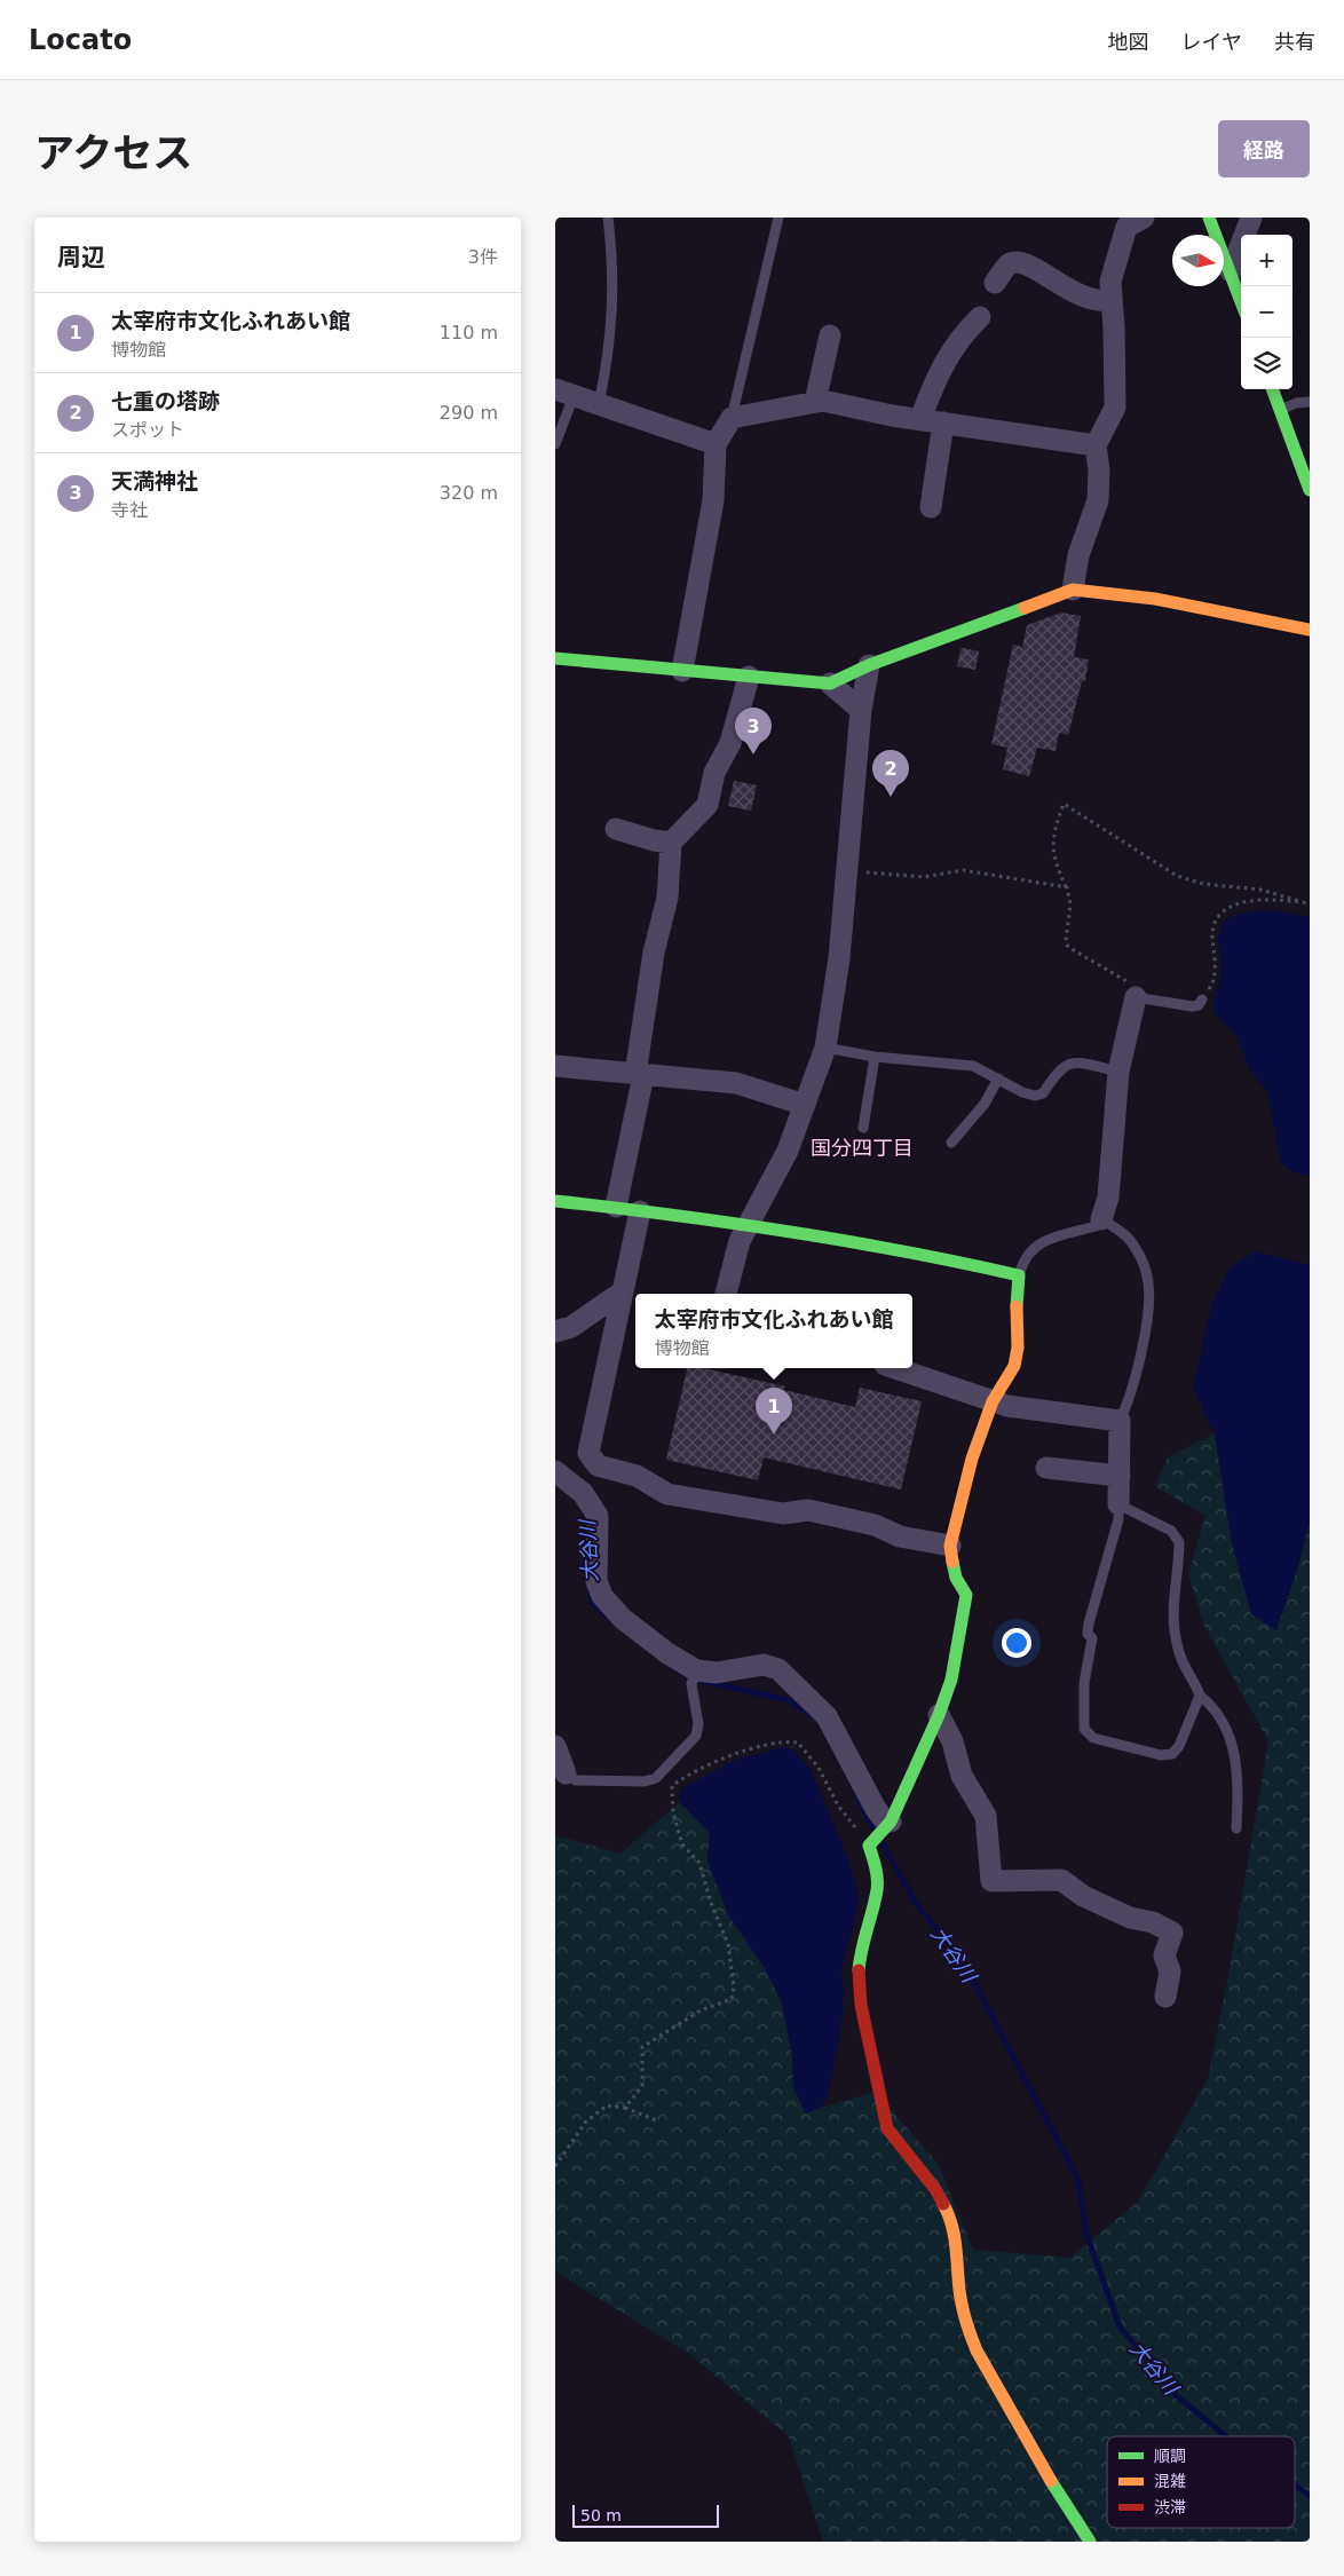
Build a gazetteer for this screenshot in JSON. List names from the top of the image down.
{
  "districts": ["国分四丁目"],
  "water": ["大谷川"],
  "legend": ["順調", "混雑", "渋滞"],
  "scale_bar": "50 m",
  "north": "right",
  "page": {
    "header": "Locato",
    "nav": ["地図", "レイヤ", "共有"],
    "title": "アクセス",
    "buttons": "経路",
    "heading": ["周辺", "3件"],
    "map_buttons": ["+", "−"],
    "list": [
      {
        "mark": "1",
        "name": "太宰府市文化ふれあい館",
        "note": "博物館",
        "value": "110 m"
      },
      {
        "mark": "2",
        "name": "七重の塔跡",
        "note": "スポット",
        "value": "290 m"
      },
      {
        "mark": "3",
        "name": "天満神社",
        "note": "寺社",
        "value": "320 m"
      }
    ],
    "pins": ["3", "2", "1"],
    "popup": ["太宰府市文化ふれあい館", "博物館"],
    "scale": "50 m"
  }
}
